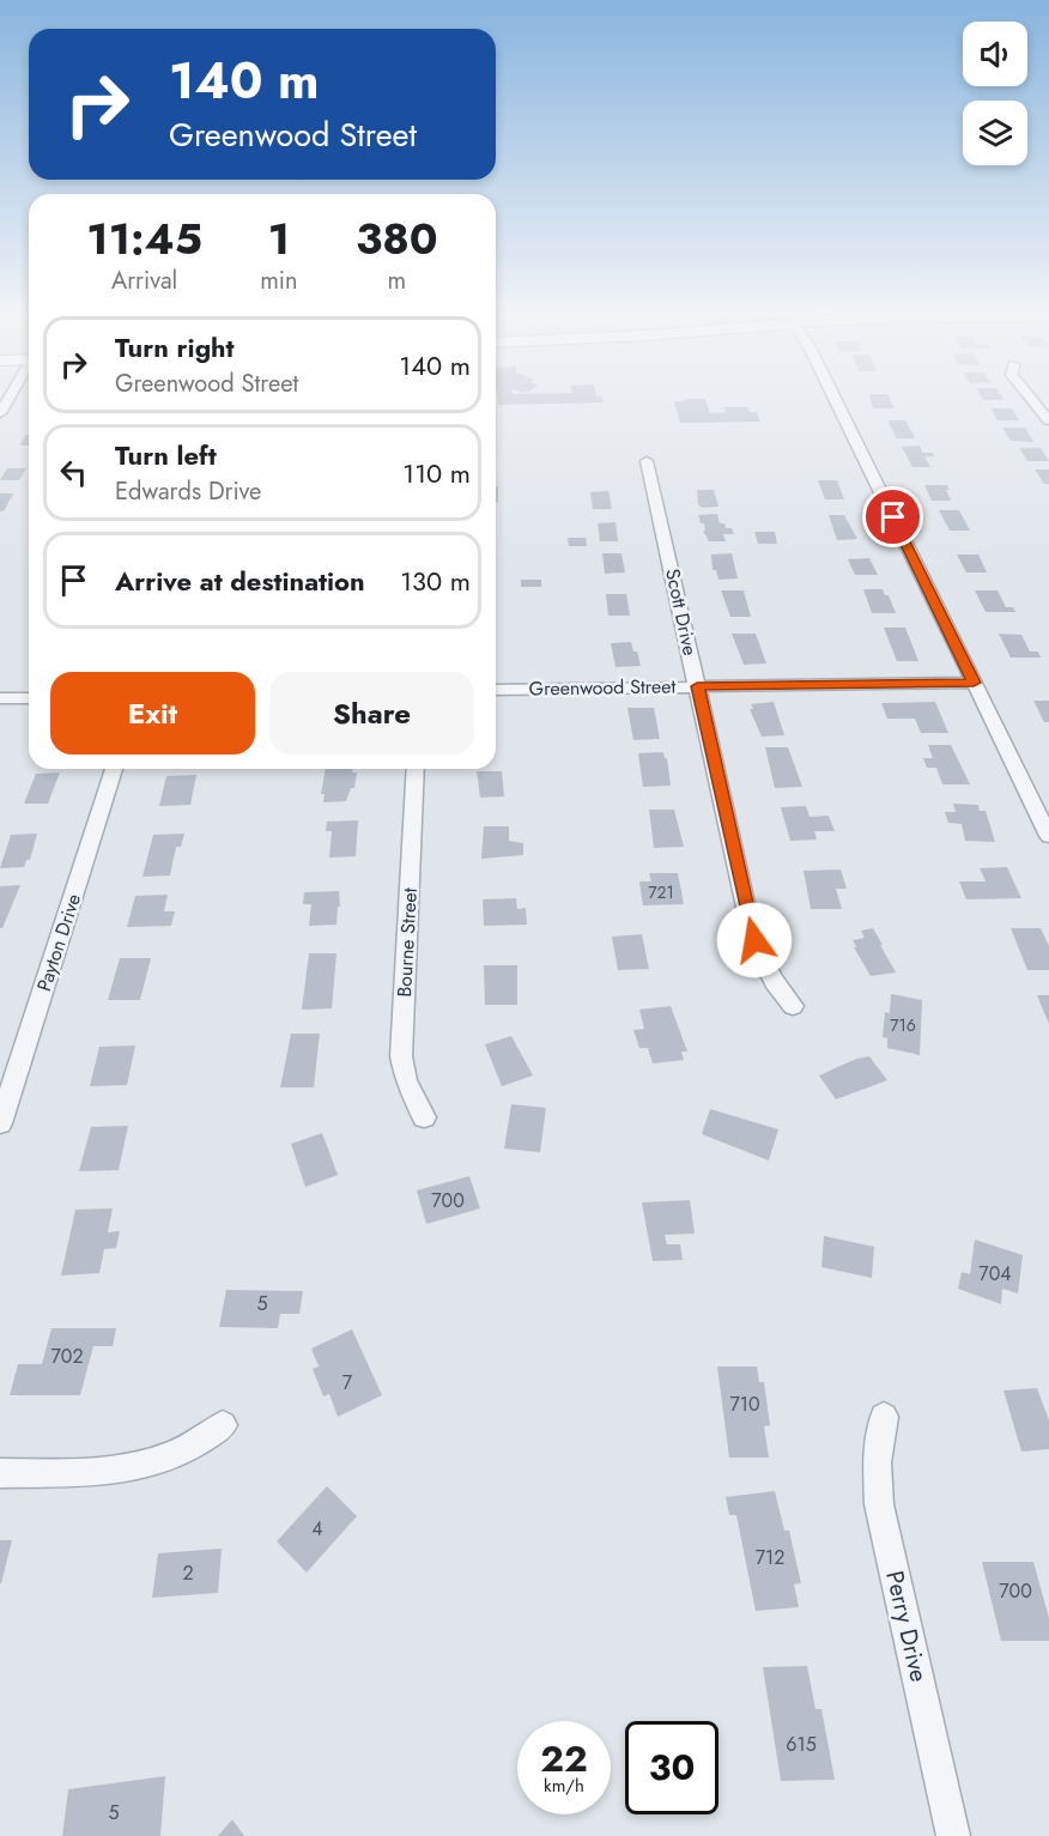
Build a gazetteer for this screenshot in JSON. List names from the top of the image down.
{
  "streets": {
    "street": [
      "Scott Drive",
      "Greenwood Street",
      "Payton Drive",
      "Bourne Street",
      "Perry Drive"
    ]
  },
  "crossings": [
    ["Scott Drive", "Greenwood Street"]
  ],
  "house_numbers": [
    "721",
    "716",
    "700",
    "704",
    "5",
    "702",
    "7",
    "710",
    "4",
    "712",
    "2",
    "700",
    "615",
    "5"
  ],
  "page": {
    "turn": ["140 m", "Greenwood Street"],
    "eta": [
      "11:45",
      "Arrival",
      "1",
      "min",
      "380",
      "m"
    ],
    "list": [
      {
        "name": "Turn right",
        "note": "Greenwood Street",
        "value": "140 m"
      },
      {
        "name": "Turn left",
        "note": "Edwards Drive",
        "value": "110 m"
      },
      {
        "name": "Arrive at destination",
        "value": "130 m"
      }
    ],
    "buttons": ["Exit", "Share"],
    "speed": "22 km/h",
    "limit": "30"
  }
}
